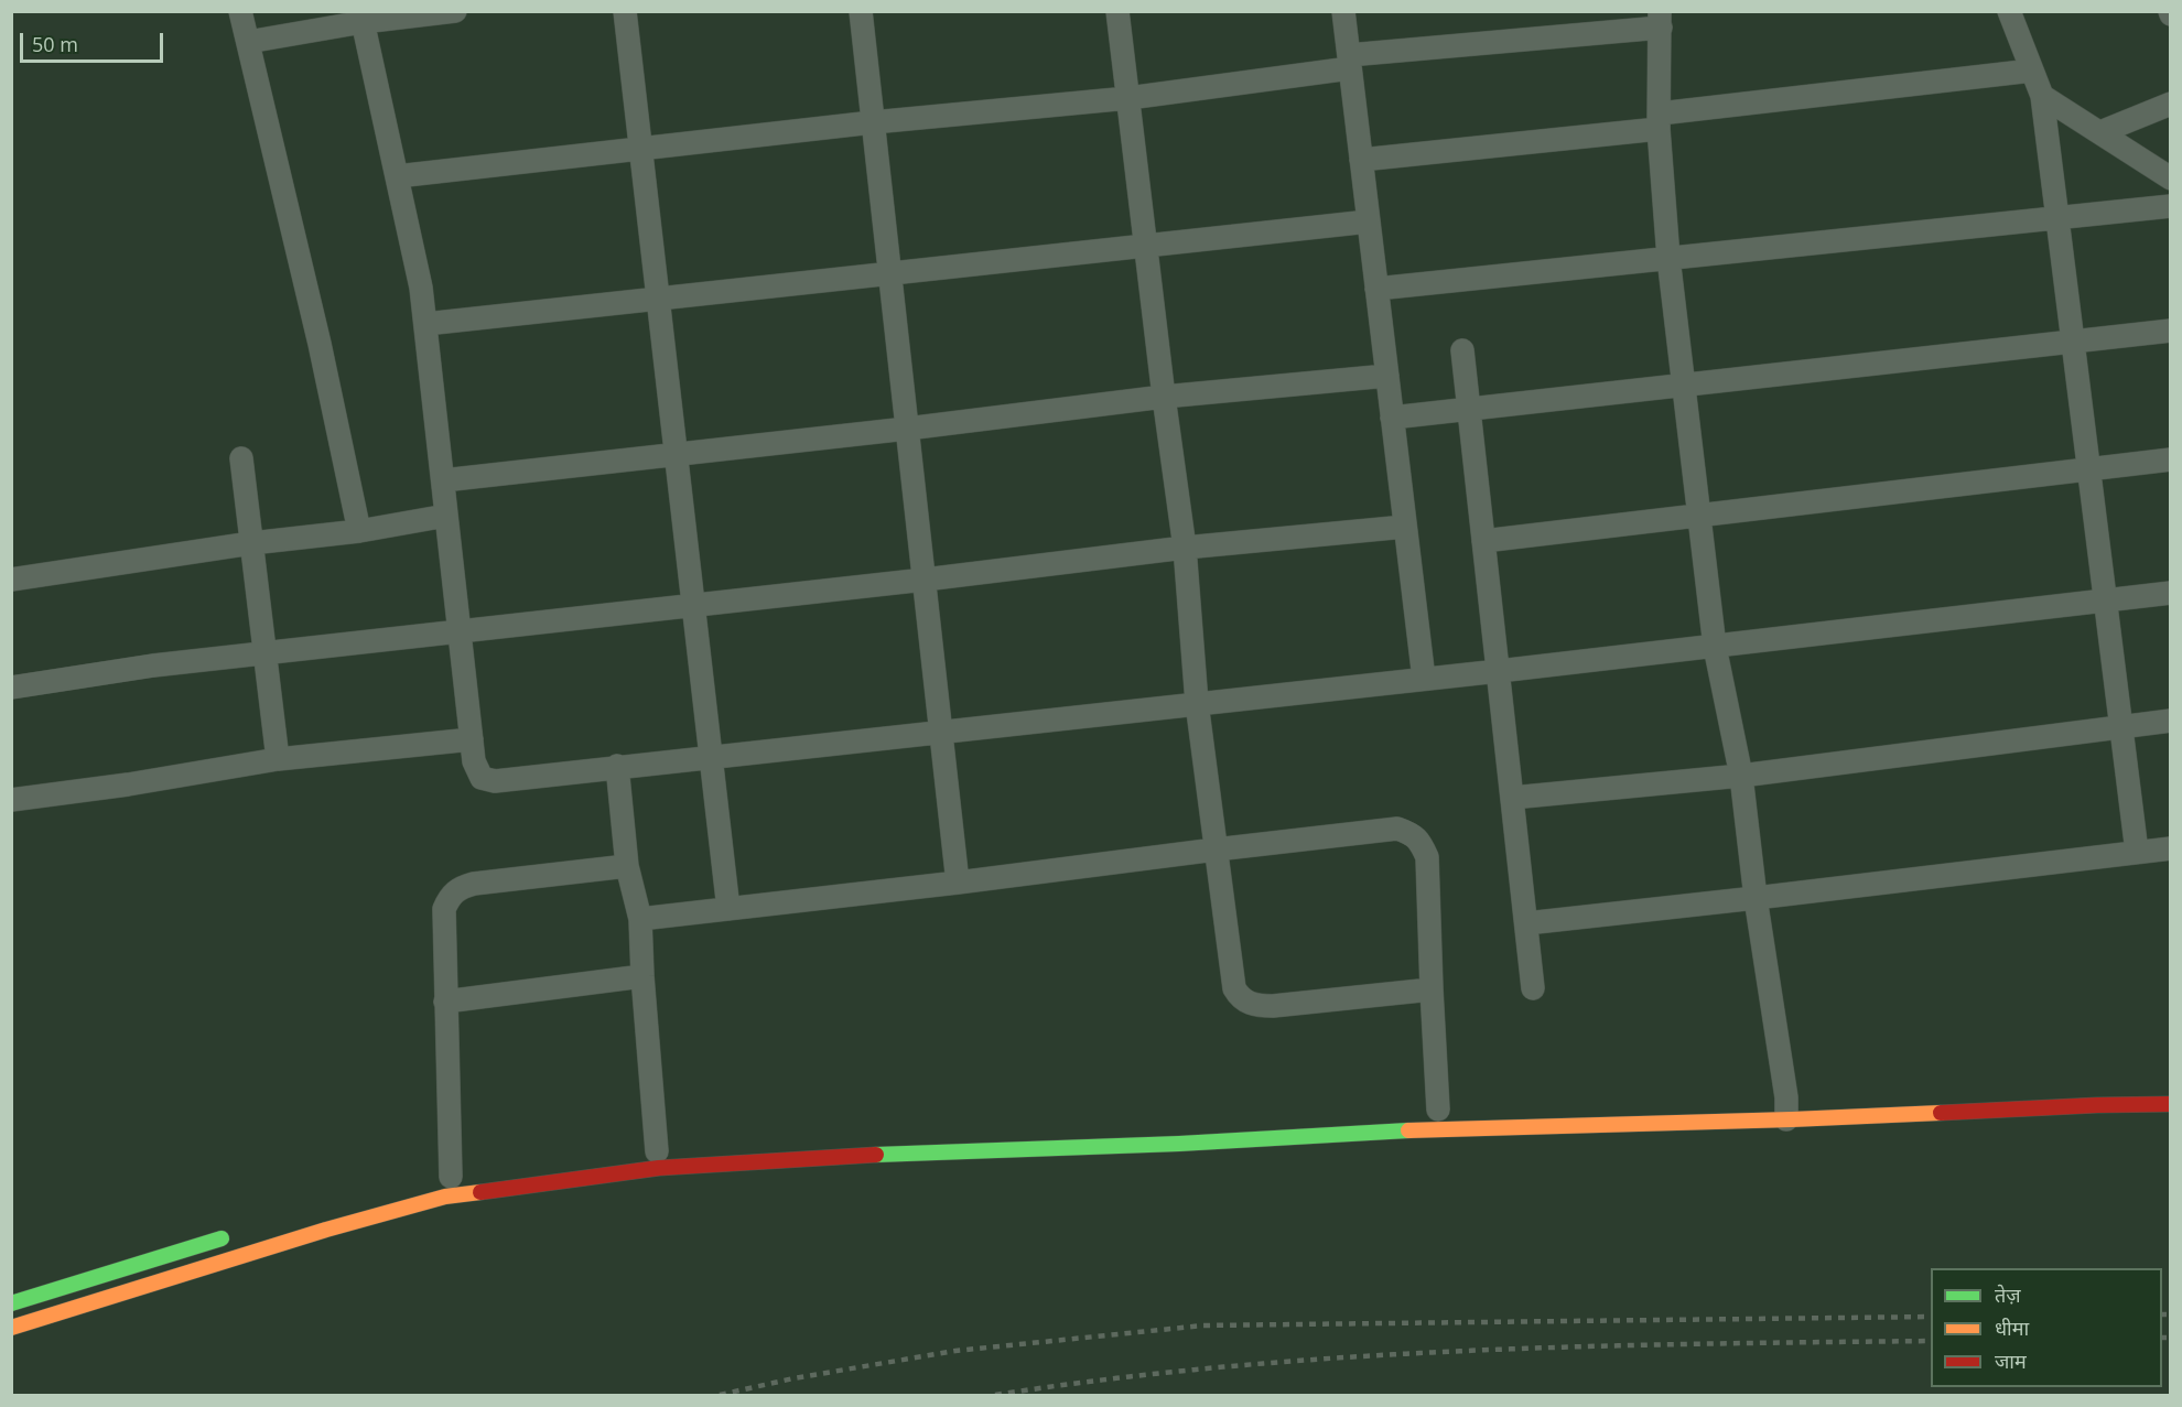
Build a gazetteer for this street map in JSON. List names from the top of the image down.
{
  "legend": ["तेज़", "धीमा", "जाम"],
  "scale_bar": "50 m"
}
